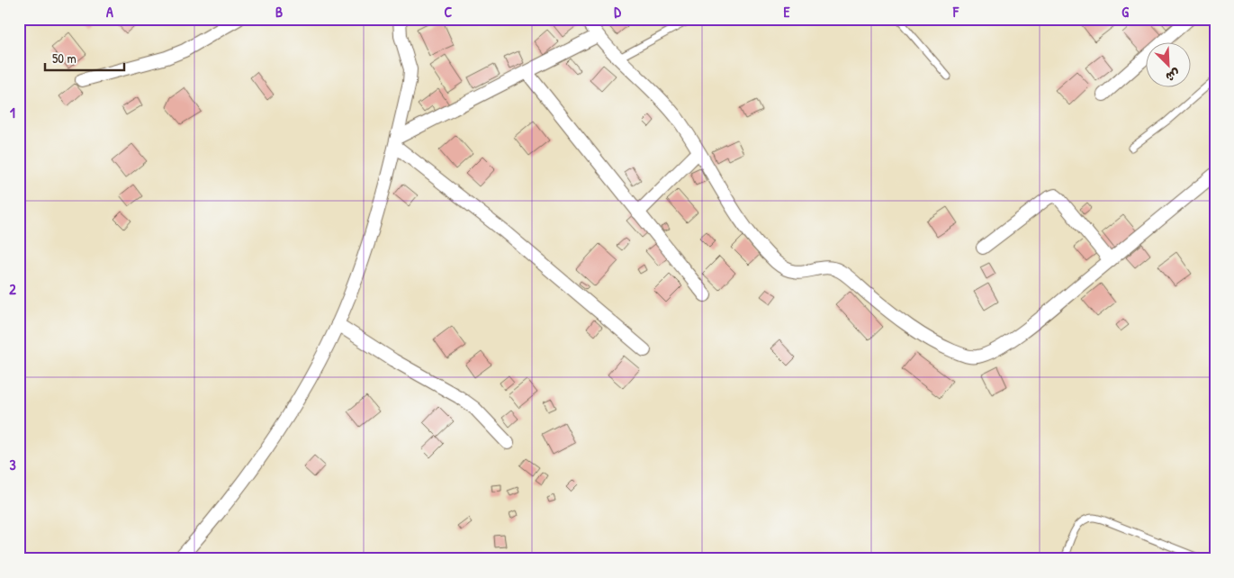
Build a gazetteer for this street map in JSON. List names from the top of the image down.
{
  "scale_bar": "50 m",
  "north": "bottom right",
  "grid": {
    "columns": [
      "A",
      "B",
      "C",
      "D",
      "E",
      "F",
      "G"
    ],
    "rows": ["1", "2", "3"]
  }
}
